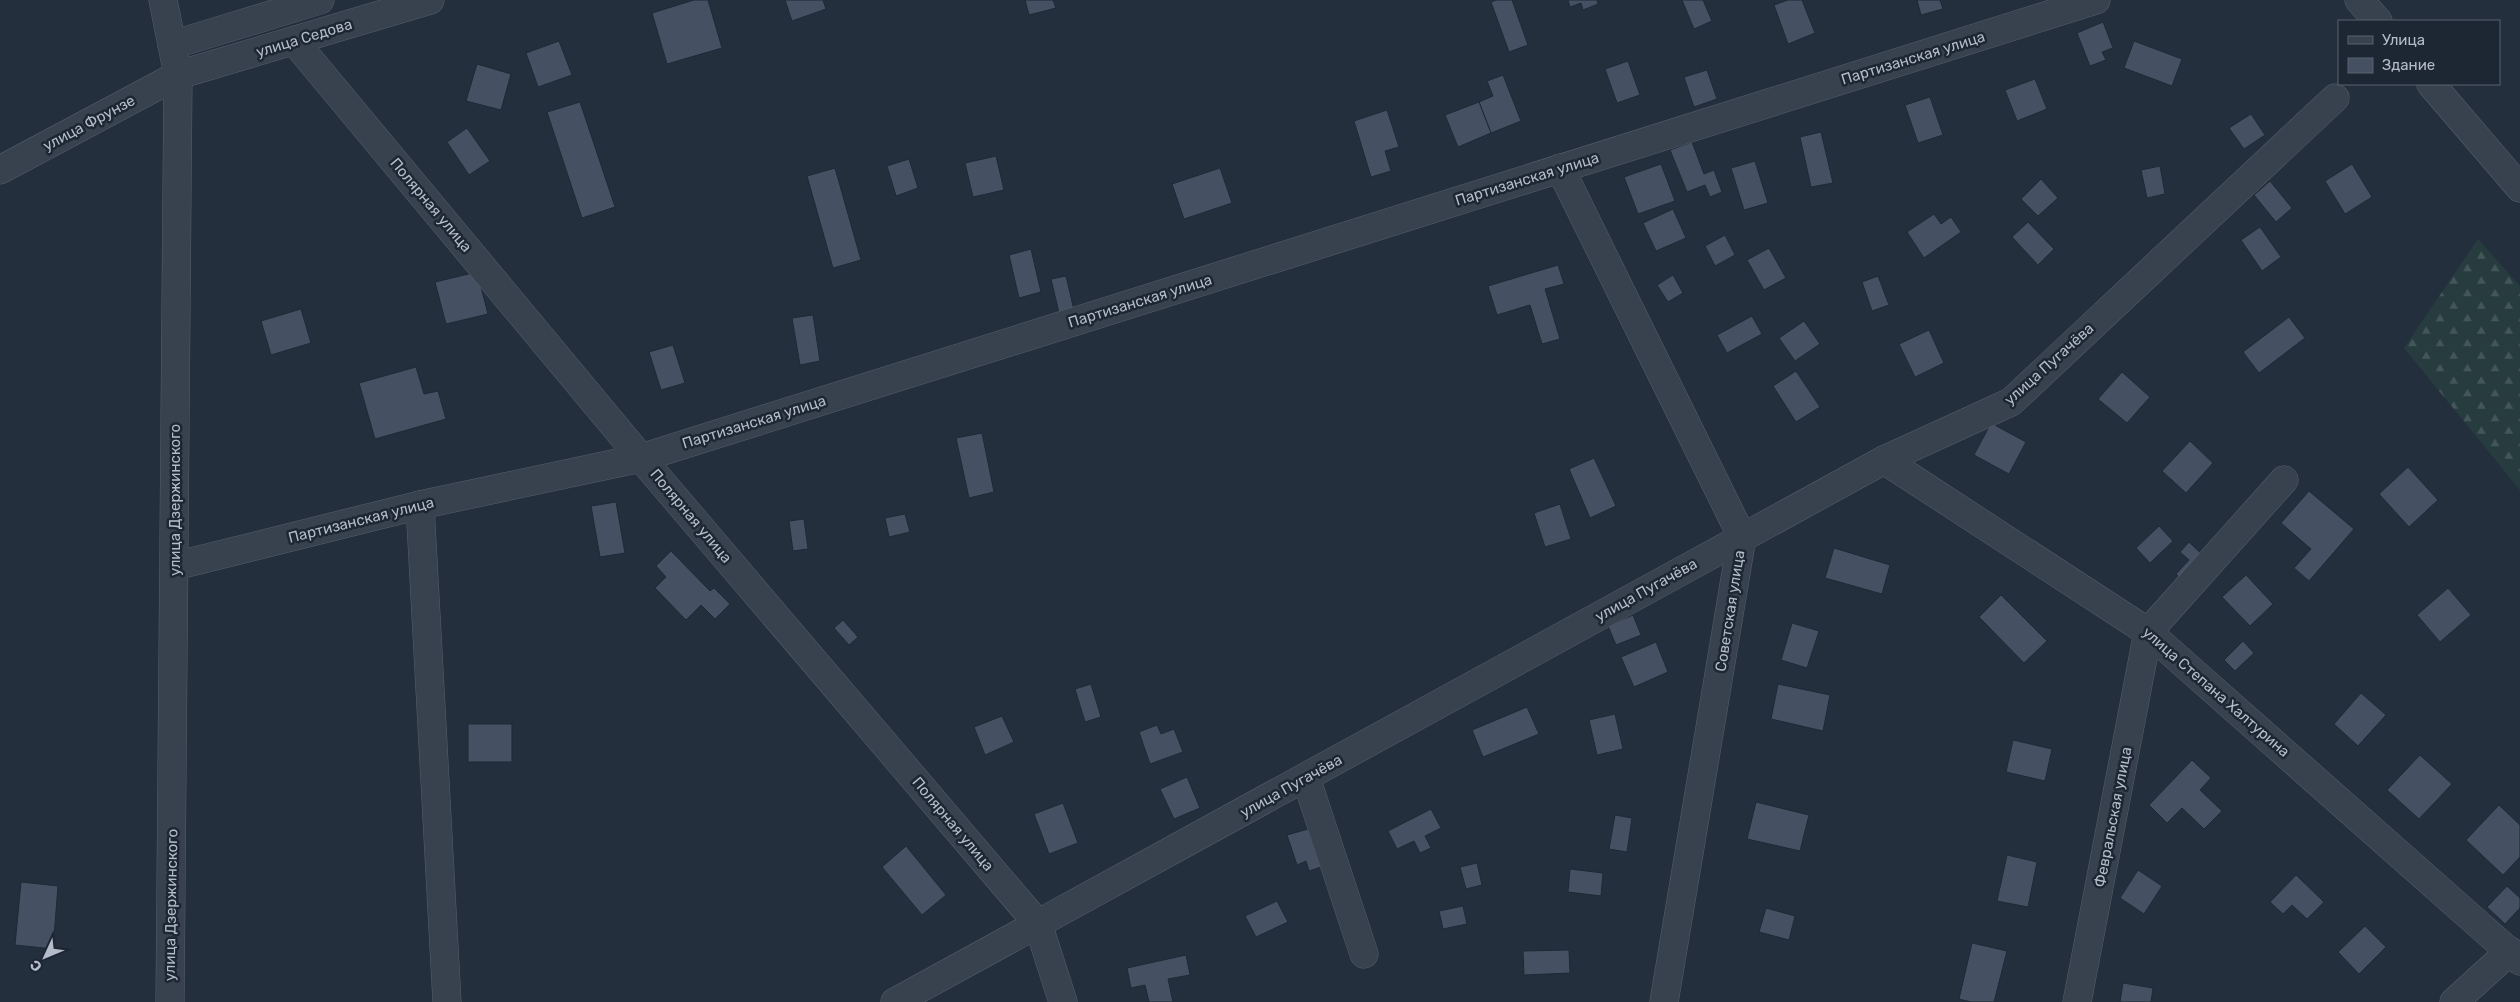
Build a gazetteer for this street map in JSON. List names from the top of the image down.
{
  "streets": {
    "street": [
      "улица Седова",
      "Партизанская улица",
      "улица Фрунзе",
      "Полярная улица",
      "улица Пугачёва",
      "улица Дзержинского",
      "Советская улица",
      "улица Степана Халтурина",
      "Февральская улица"
    ]
  },
  "crossings": [
    ["улица Седова", "улица Фрунзе"],
    ["улица Седова", "Полярная улица"],
    ["улица Седова", "улица Дзержинского"],
    ["Партизанская улица", "Полярная улица"],
    ["Партизанская улица", "улица Дзержинского"],
    ["Партизанская улица", "Советская улица"],
    ["улица Фрунзе", "улица Дзержинского"],
    ["Полярная улица", "улица Пугачёва"],
    ["улица Пугачёва", "Советская улица"],
    ["улица Пугачёва", "улица Степана Халтурина"],
    ["улица Степана Халтурина", "Февральская улица"]
  ],
  "legend": ["Улица", "Здание"],
  "north": "bottom left"
}
